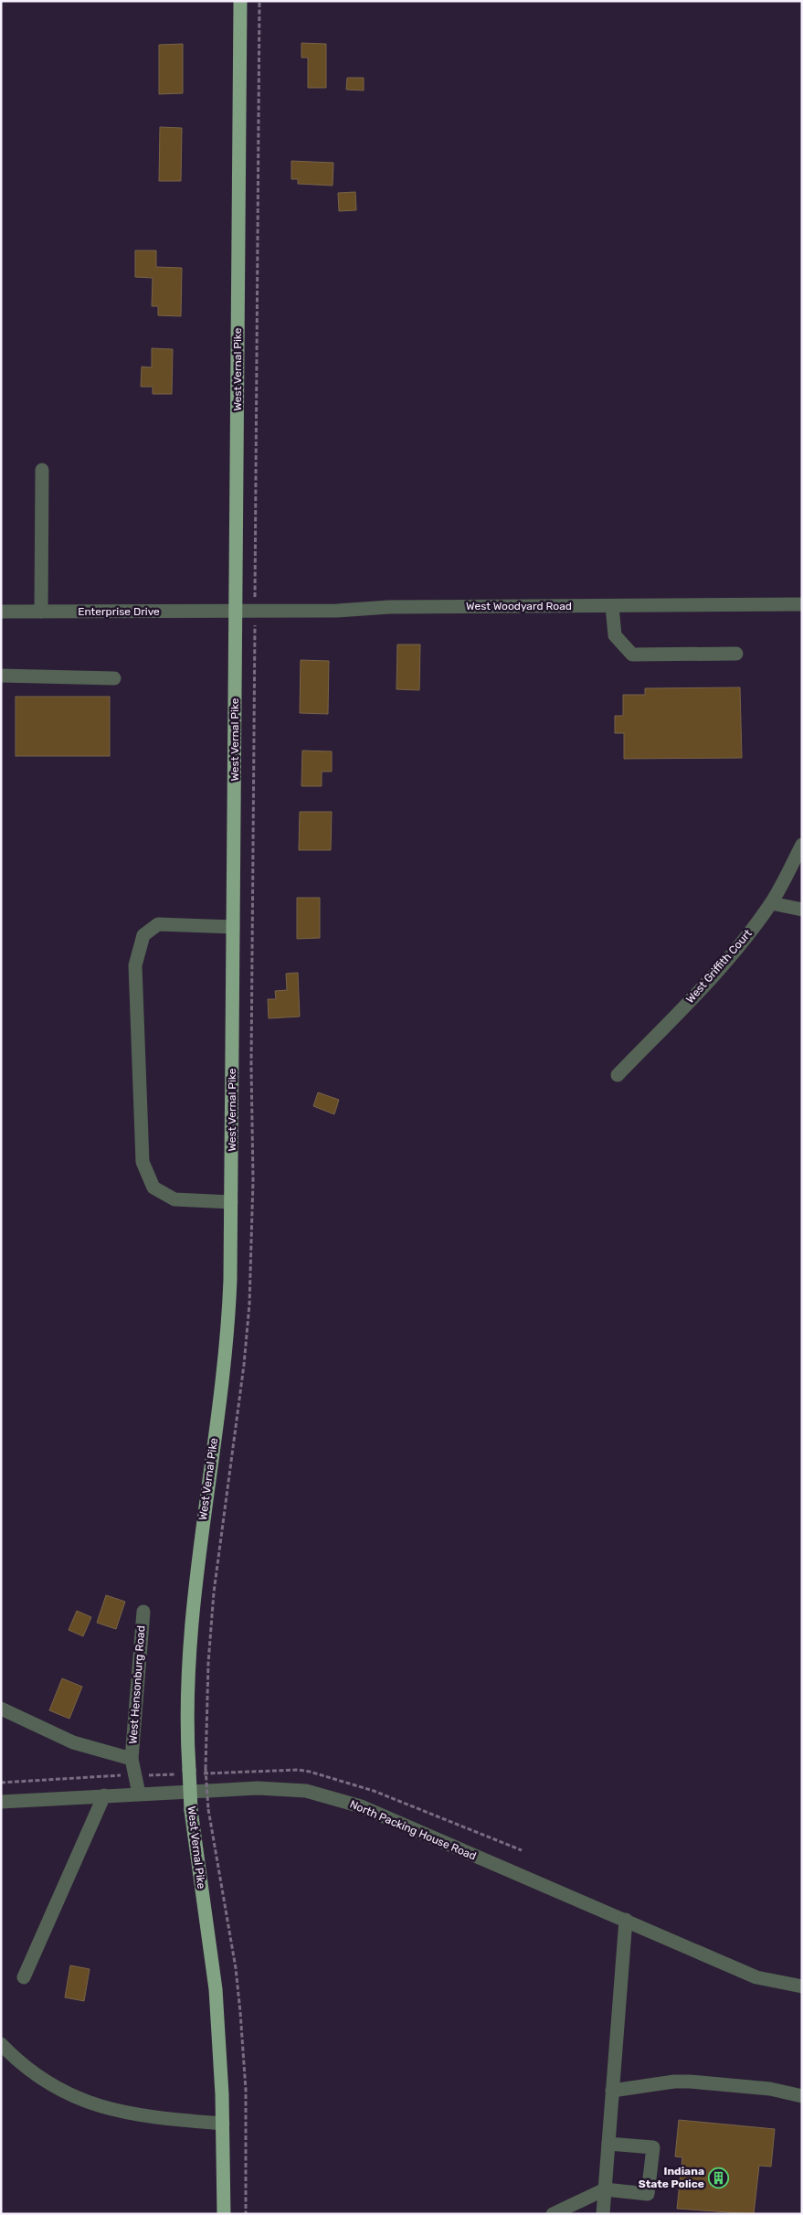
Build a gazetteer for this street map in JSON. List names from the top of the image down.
{
  "streets": {
    "main road": ["West Vernal Pike"],
    "street": [
      "West Woodyard Road",
      "Enterprise Drive",
      "West Griffith Court",
      "West Hensonburg Road",
      "North Packing House Road"
    ]
  },
  "crossings": [
    ["West Vernal Pike", "West Woodyard Road"],
    ["West Vernal Pike", "Enterprise Drive"],
    ["West Woodyard Road", "Enterprise Drive"],
    ["West Hensonburg Road", "North Packing House Road"]
  ],
  "places": {
    "building": ["Indiana State Police"]
  }
}
